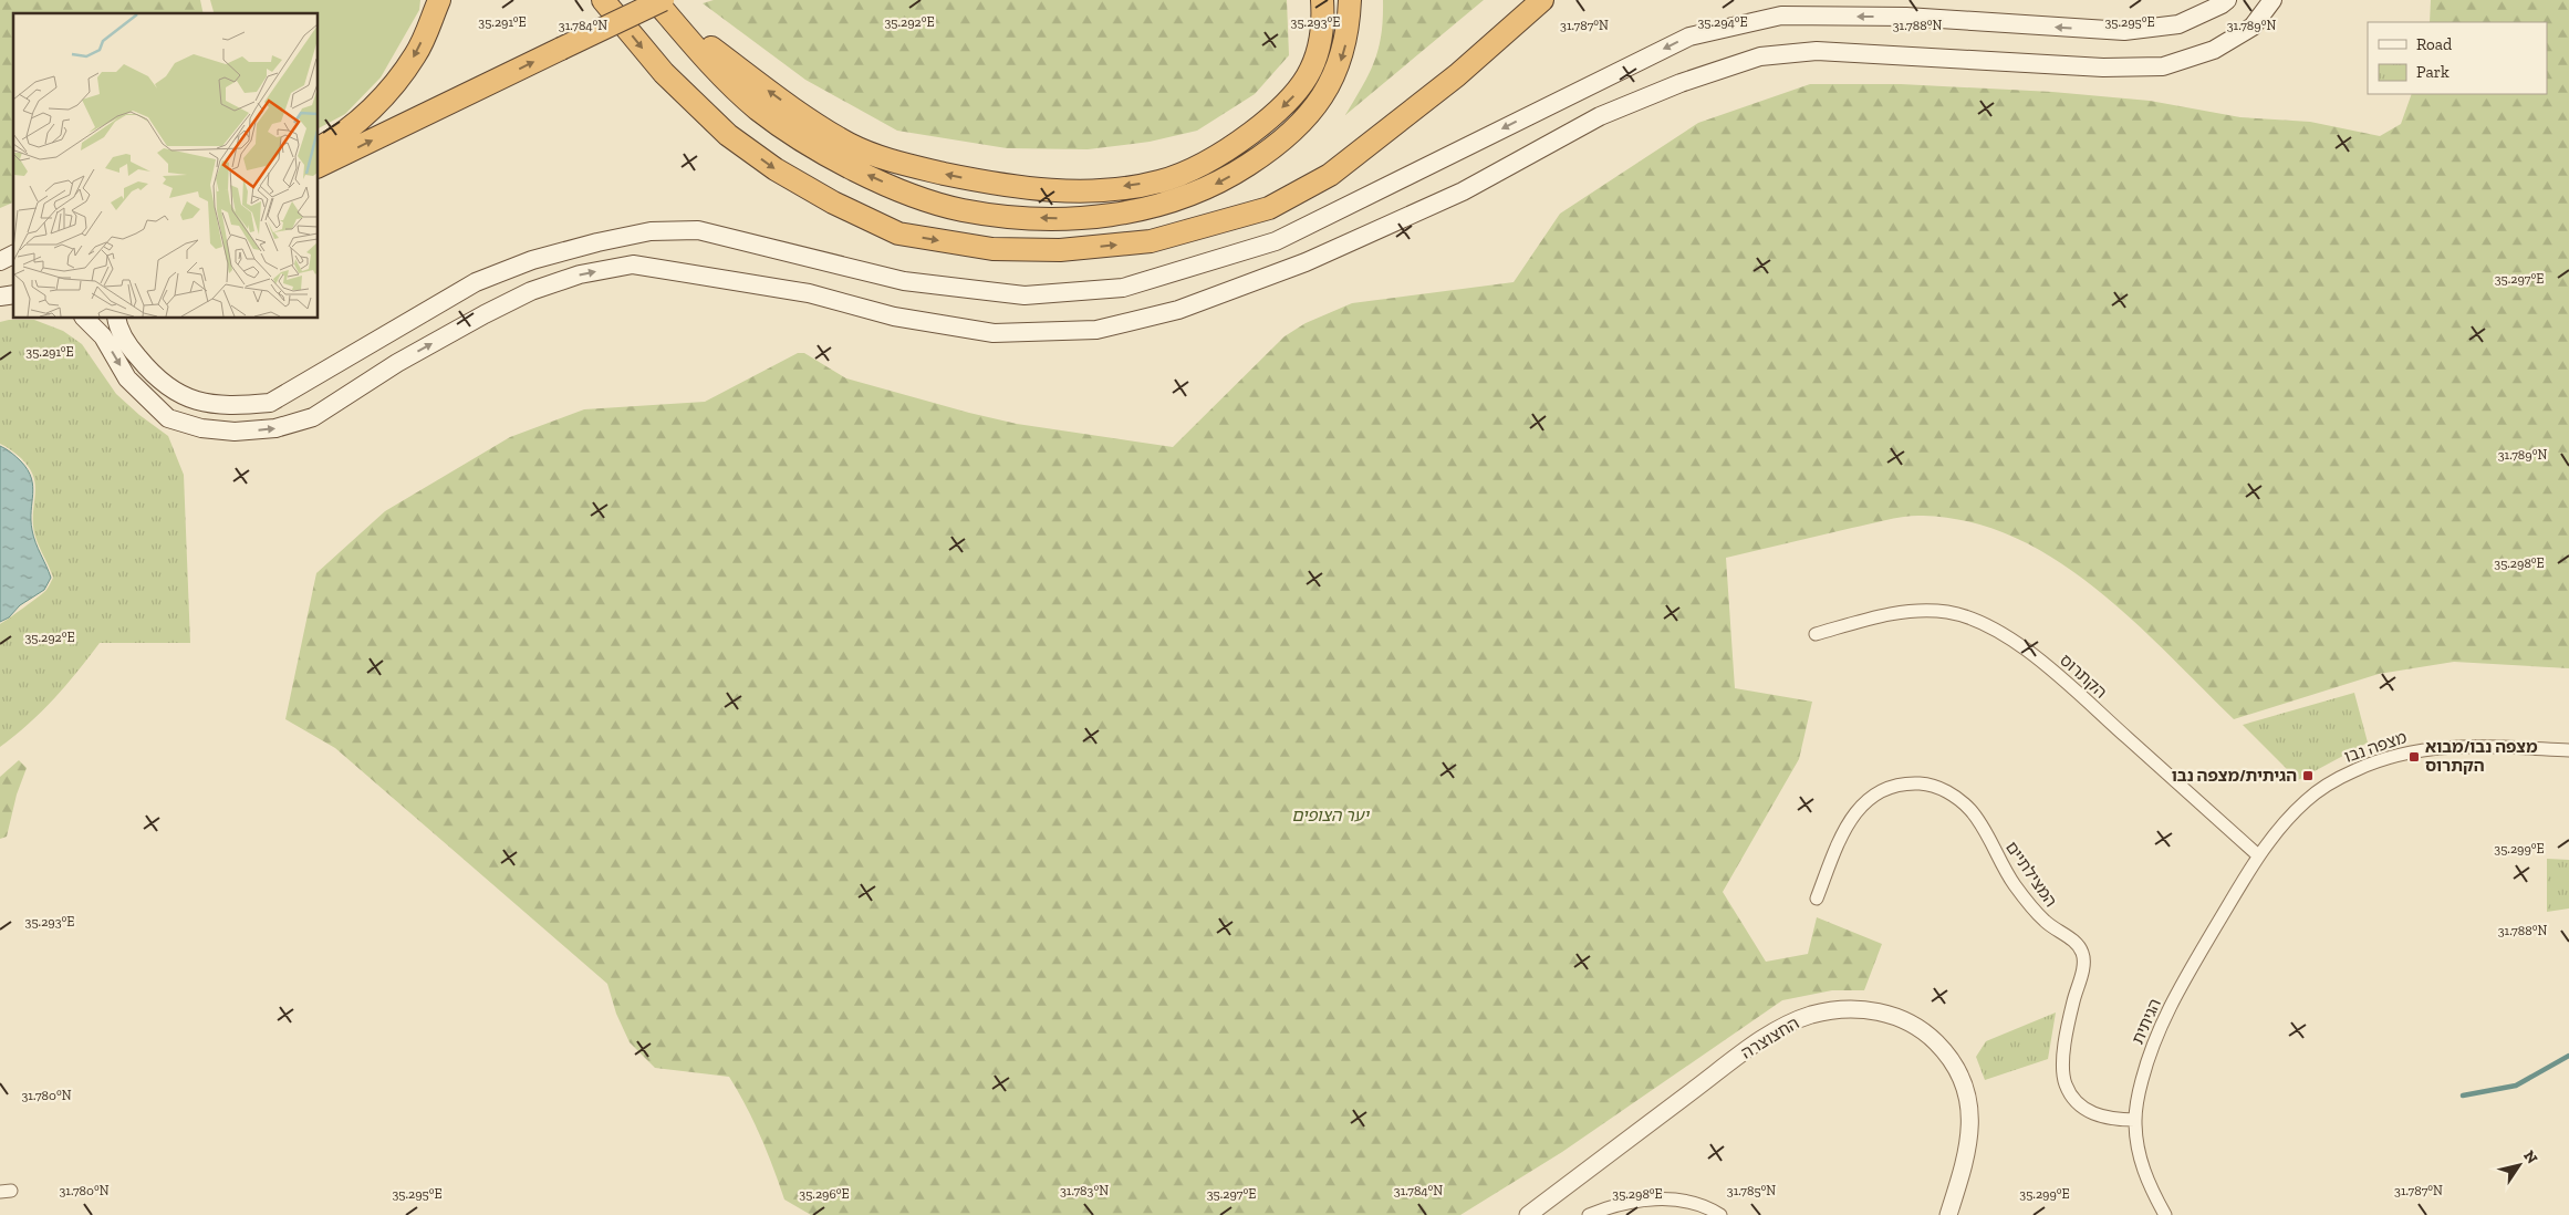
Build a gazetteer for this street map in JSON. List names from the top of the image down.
{
  "streets": {
    "street": [
      "הקתרוס",
      "מצפה נבו",
      "המצילתיים",
      "הגיתית",
      "החצוצרה"
    ]
  },
  "crossings": [
    ["הקתרוס", "מצפה נבו"],
    ["הקתרוס", "הגיתית"],
    ["מצפה נבו", "הגיתית"],
    ["המצילתיים", "הגיתית"]
  ],
  "parks": ["יער הצופים"],
  "places": {
    "transit": ["מצפה נבו/מבוא הקתרוס", "הגיתית/מצפה נבו"]
  },
  "legend": ["Road", "Park"],
  "north": "top right",
  "coordinates": [
    "35.293°E",
    "35.295°E",
    "35.291°E",
    "35.292°E",
    "35.294°E",
    "31.784°N",
    "31.787°N",
    "31.788°N",
    "31.789°N",
    "35.297°E",
    "35.298°E",
    "35.299°E",
    "31.780°N",
    "31.783°N",
    "31.785°N",
    "35.296°E"
  ]
}
